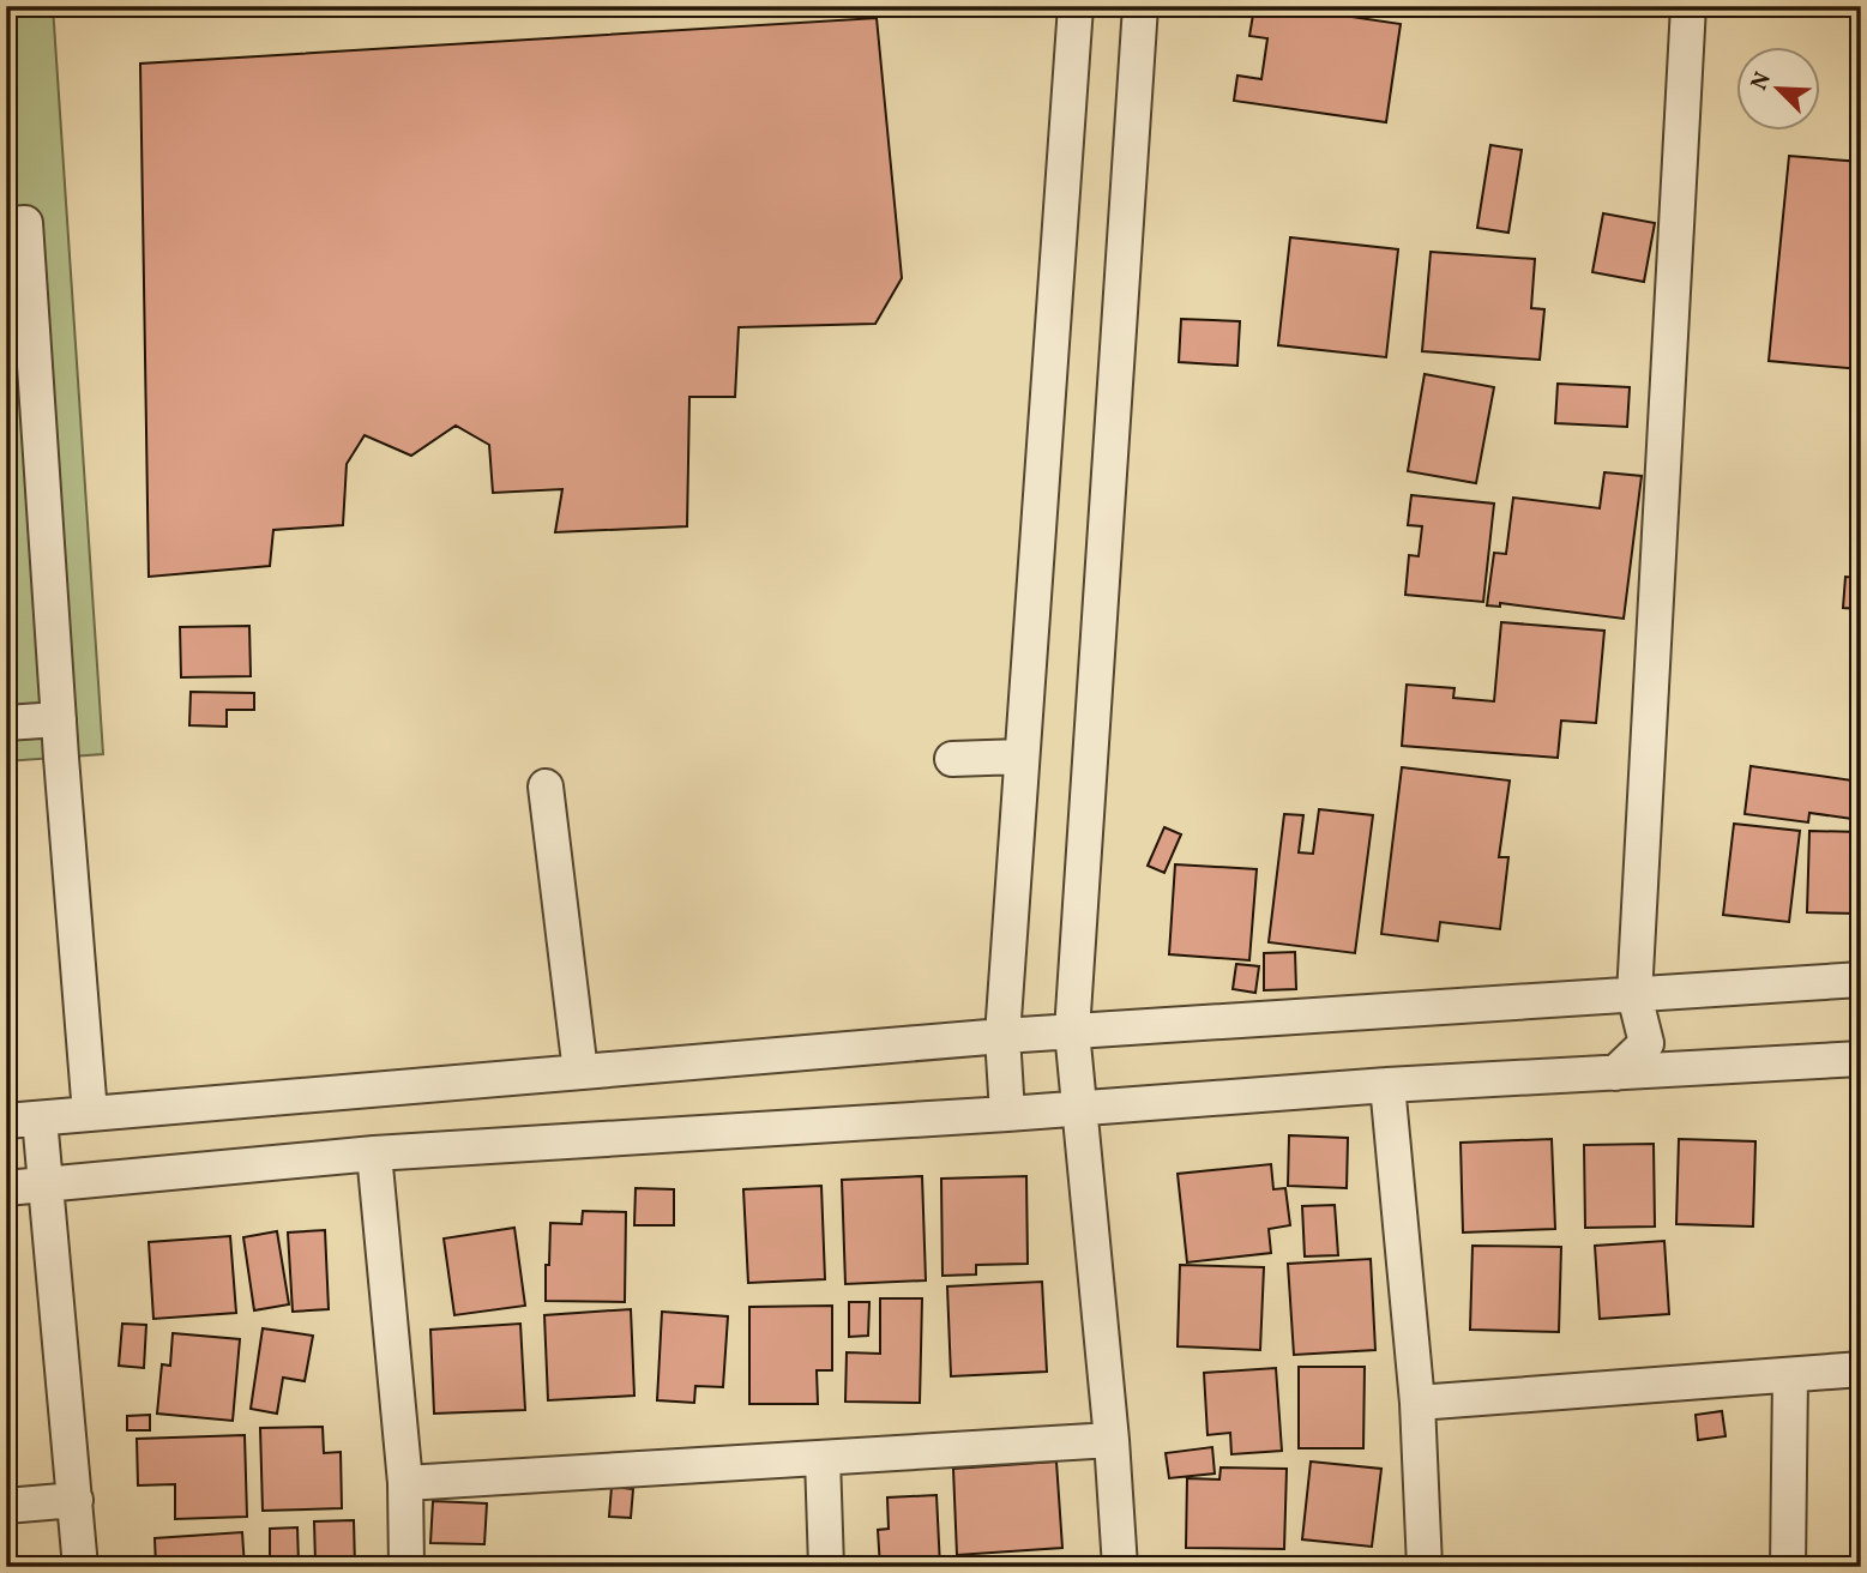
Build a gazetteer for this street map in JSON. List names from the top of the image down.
{
  "north": "top left"
}
